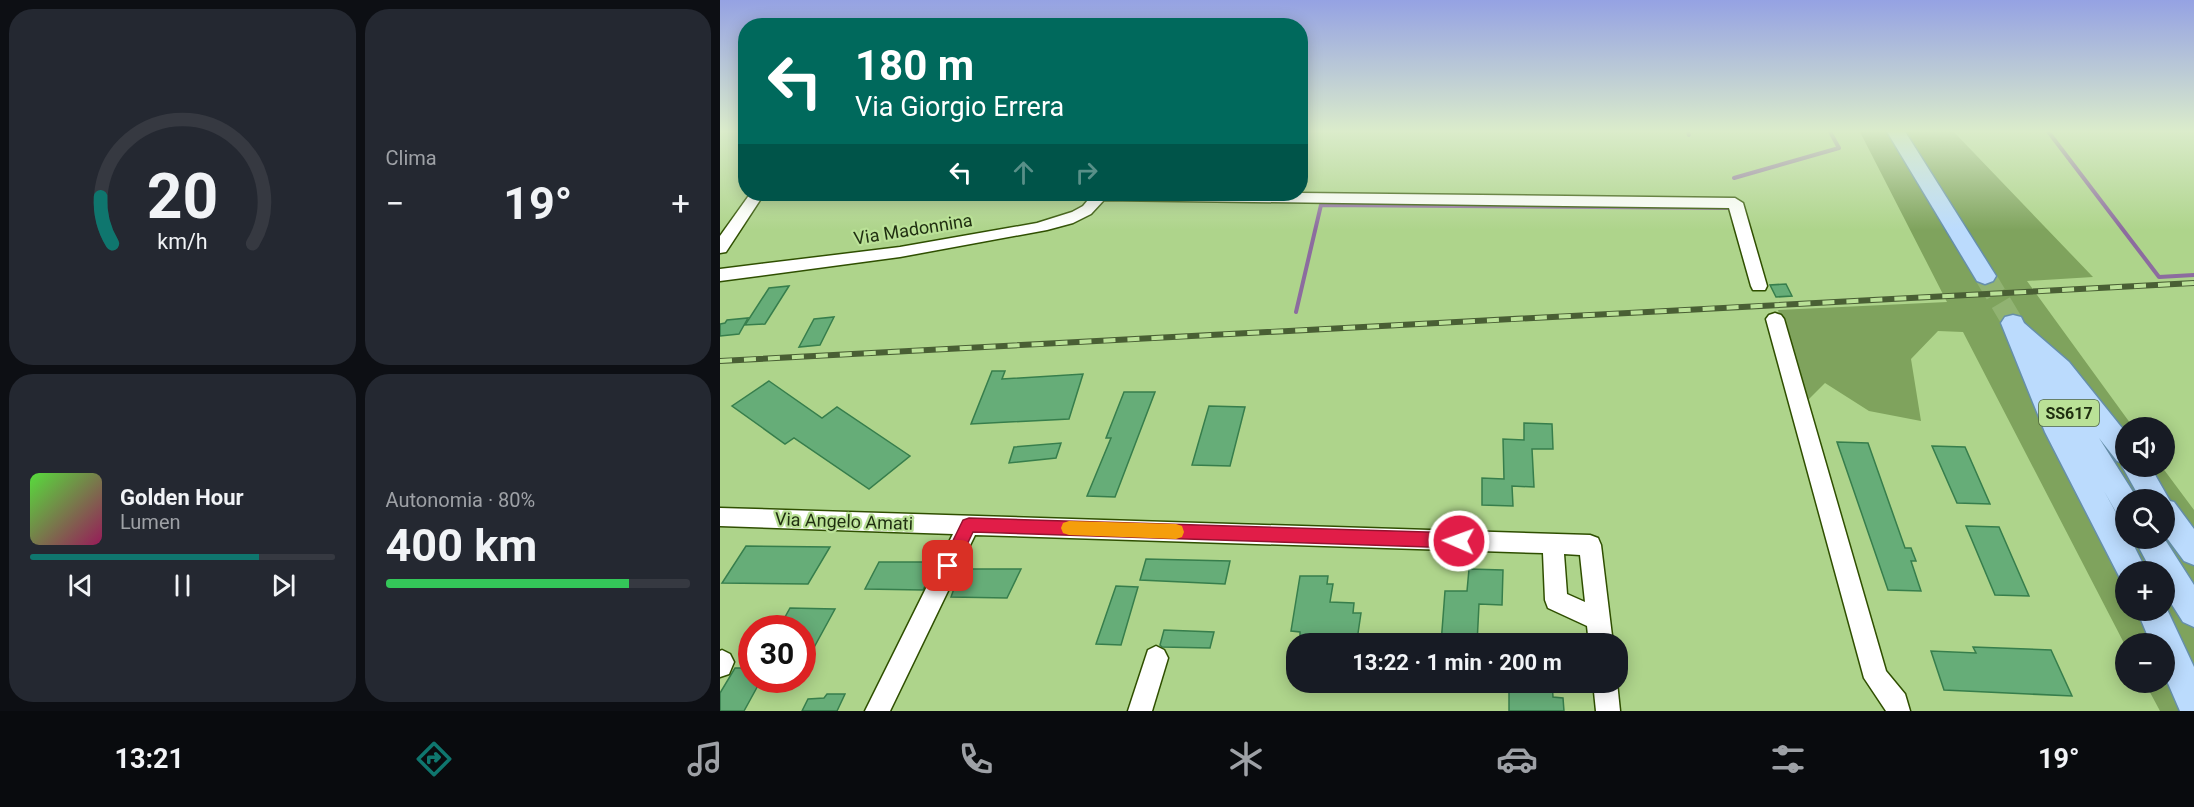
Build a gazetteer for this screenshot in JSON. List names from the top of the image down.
{
  "streets": {
    "main road": ["SS617"],
    "street": ["Via Madonnina", "Via Angelo Amati"]
  },
  "page": {
    "tile": [
      "Clima",
      ["Autonomia · 80%", "400 km"]
    ],
    "turn": ["180 m", "Via Giorgio Errera"],
    "heat": ["−", "19°", "+"],
    "map_buttons": ["+", "−"],
    "song": ["Golden Hour", "Lumen"],
    "limit": "30",
    "trip": "13:22 · 1 min · 200 m",
    "tabs": ["13:21", "19°"],
    "gauge": ["20", "km/h"]
  }
}
